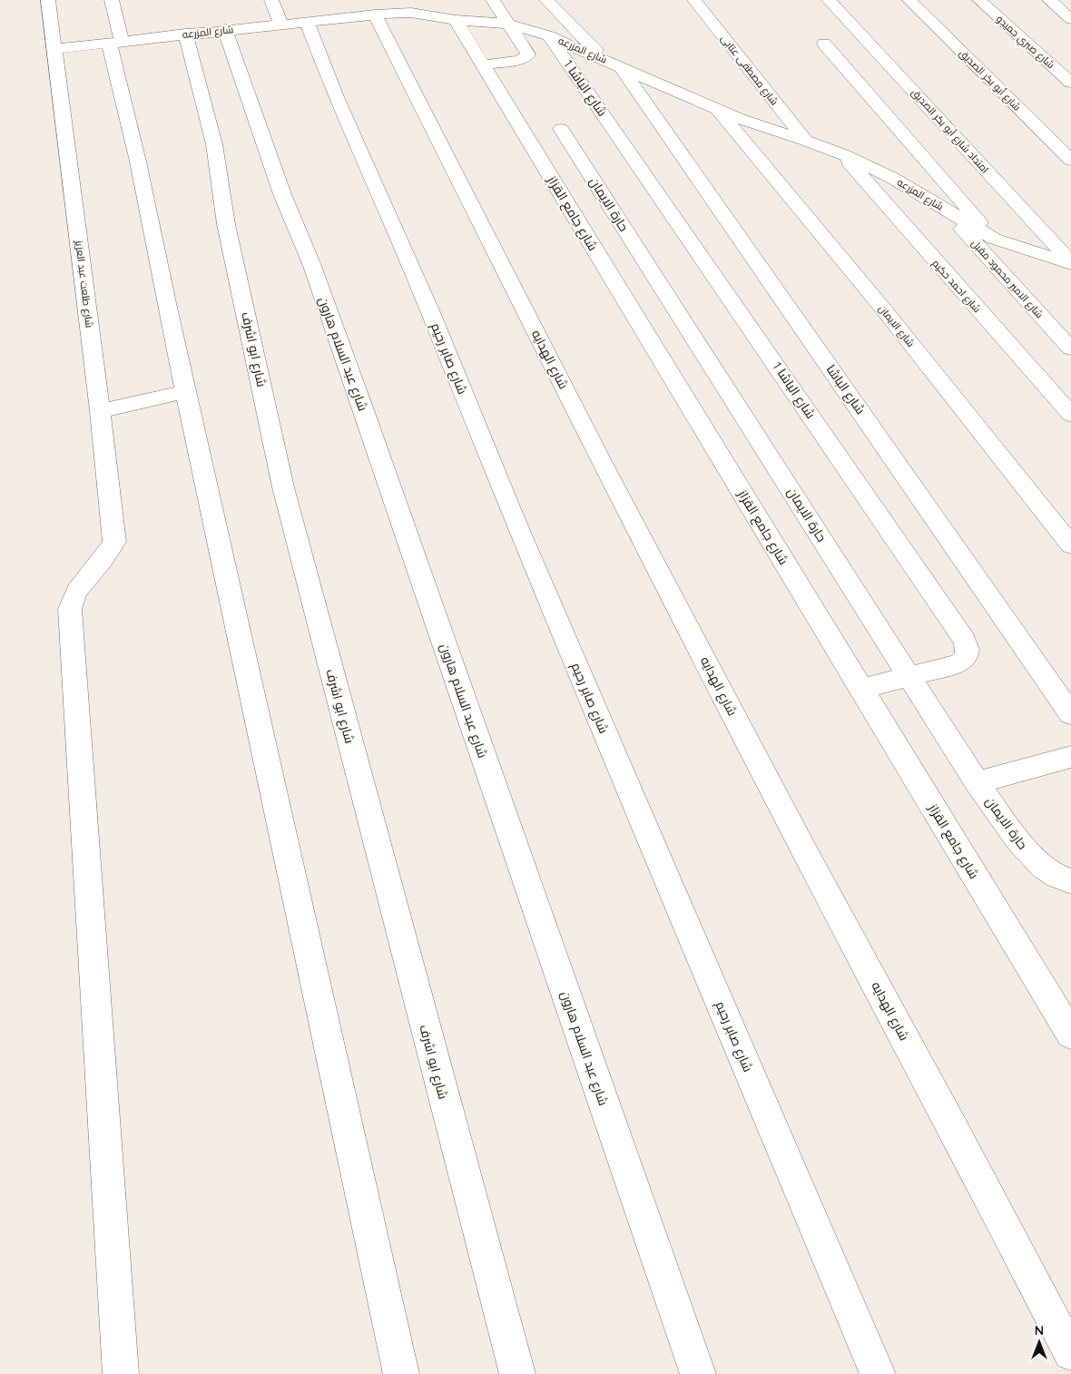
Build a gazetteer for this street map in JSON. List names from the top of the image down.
{
  "streets": {
    "street": [
      "شارع المزرعه",
      "شارع صبري حميدو",
      "شارع مصطفى عتابى",
      "شارع أبو بكر الصديق",
      "شارع الباشا 1",
      "امتداد شارع أبو بكر الصديق",
      "حارة الايمان",
      "شارع جامع القزاز",
      "شارع الامير محمود مقبل",
      "شارع طلعت عبد العزيز",
      "شارع احمد حكيم",
      "شارع الايمان",
      "شارع ابو اشرف",
      "شارع عبد السلام هارون",
      "شارع صابر رحيم",
      "شارع الهدايه",
      "شارع الباشا"
    ]
  },
  "crossings": [
    ["شارع المزرعه", "شارع مصطفى عتابى"],
    ["شارع المزرعه", "شارع الباشا 1"],
    ["شارع المزرعه", "امتداد شارع أبو بكر الصديق"],
    ["شارع المزرعه", "شارع جامع القزاز"],
    ["شارع المزرعه", "شارع الامير محمود مقبل"],
    ["شارع المزرعه", "شارع طلعت عبد العزيز"],
    ["شارع المزرعه", "شارع احمد حكيم"],
    ["شارع المزرعه", "شارع الايمان"],
    ["شارع المزرعه", "شارع ابو اشرف"],
    ["شارع المزرعه", "شارع عبد السلام هارون"],
    ["شارع المزرعه", "شارع صابر رحيم"],
    ["شارع المزرعه", "شارع الهدايه"],
    ["شارع المزرعه", "شارع الباشا"],
    ["شارع الباشا 1", "حارة الايمان"],
    ["شارع الباشا 1", "شارع جامع القزاز"]
  ],
  "north": "top"
}
